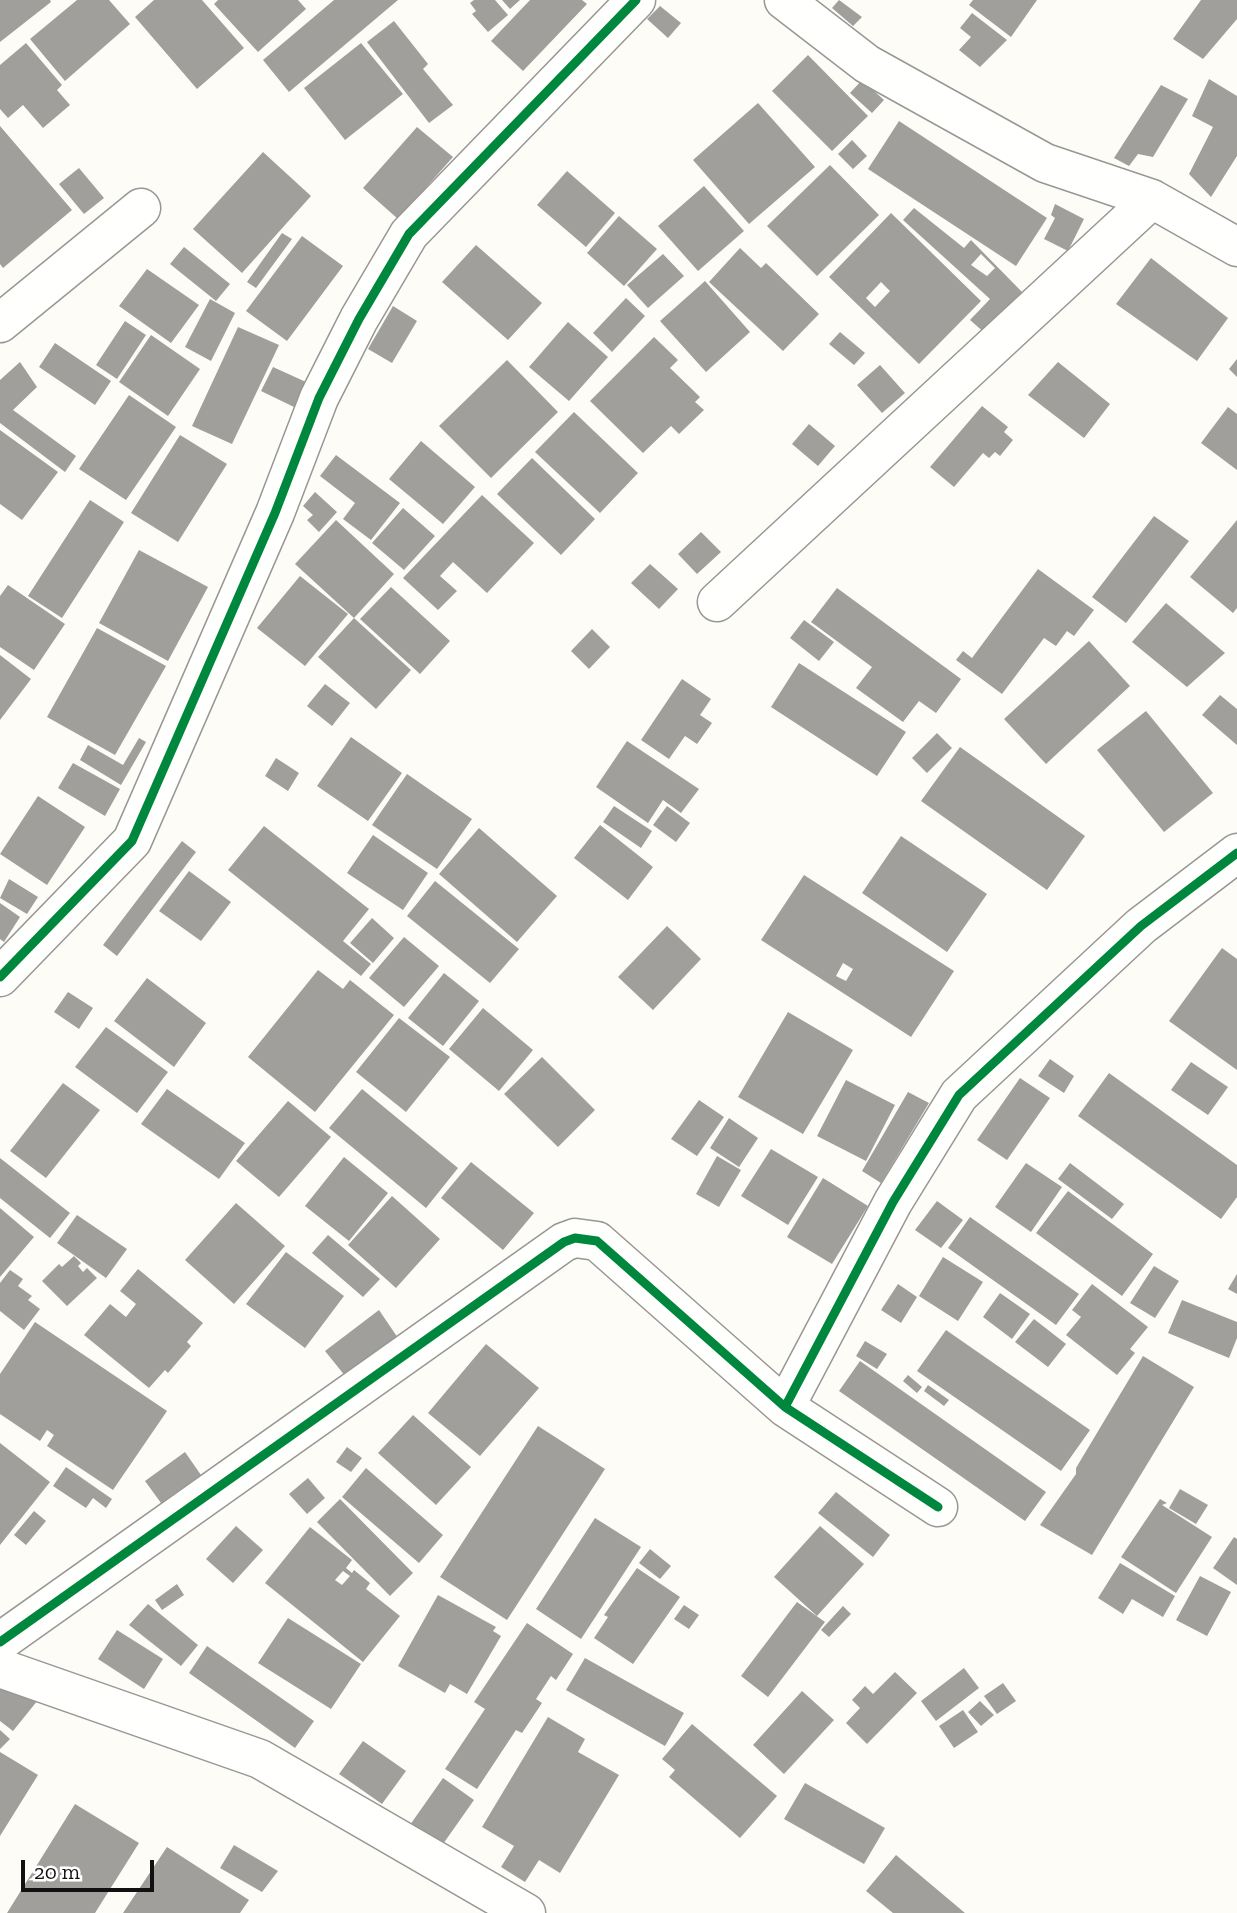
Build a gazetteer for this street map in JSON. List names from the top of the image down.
{
  "scale_bar": "20 m"
}
